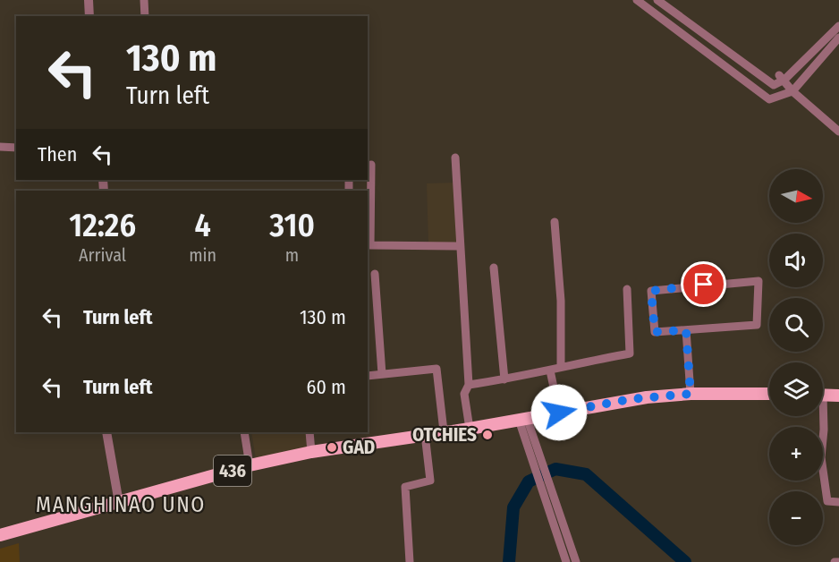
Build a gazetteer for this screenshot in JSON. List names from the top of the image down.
{
  "streets": {
    "main road": ["436"]
  },
  "districts": ["MANGHINAO UNO"],
  "places": ["OTCHIES", "GAD"],
  "north": "right",
  "page": {
    "turn": ["130 m", "Turn left"],
    "then": "Then",
    "map_buttons": ["+", "−"],
    "eta": [
      "12:26",
      "Arrival",
      "4",
      "min",
      "310",
      "m"
    ],
    "list": [
      {
        "name": "Turn left",
        "value": "130 m"
      },
      {
        "name": "Turn left",
        "value": "60 m"
      }
    ]
  }
}
